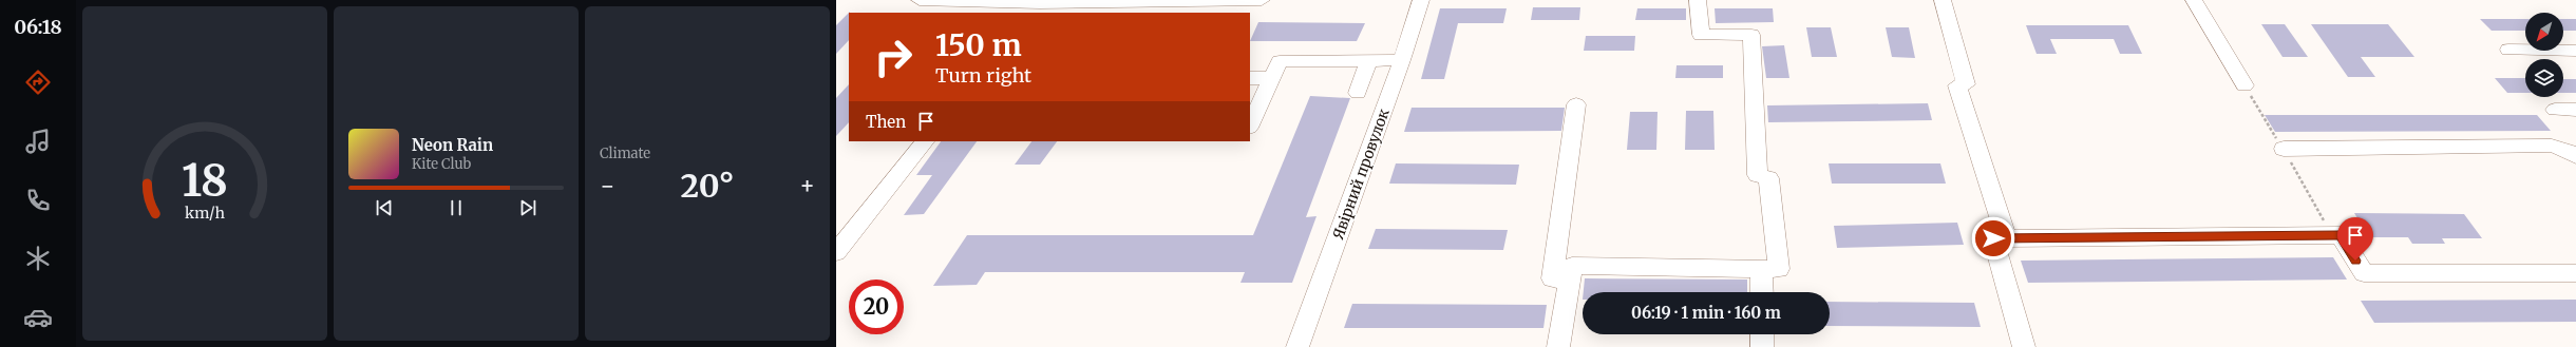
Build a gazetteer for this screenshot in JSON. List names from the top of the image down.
{
  "streets": {
    "street": ["Явірний провулок"]
  },
  "north": "bottom left",
  "page": {
    "tabs": "06:18",
    "tile": "Climate",
    "turn": ["150 m", "Turn right"],
    "then": "Then",
    "song": ["Neon Rain", "Kite Club"],
    "heat": ["−", "20°", "+"],
    "limit": "20",
    "trip": "06:19 · 1 min · 160 m",
    "gauge": ["18", "km/h"]
  }
}
